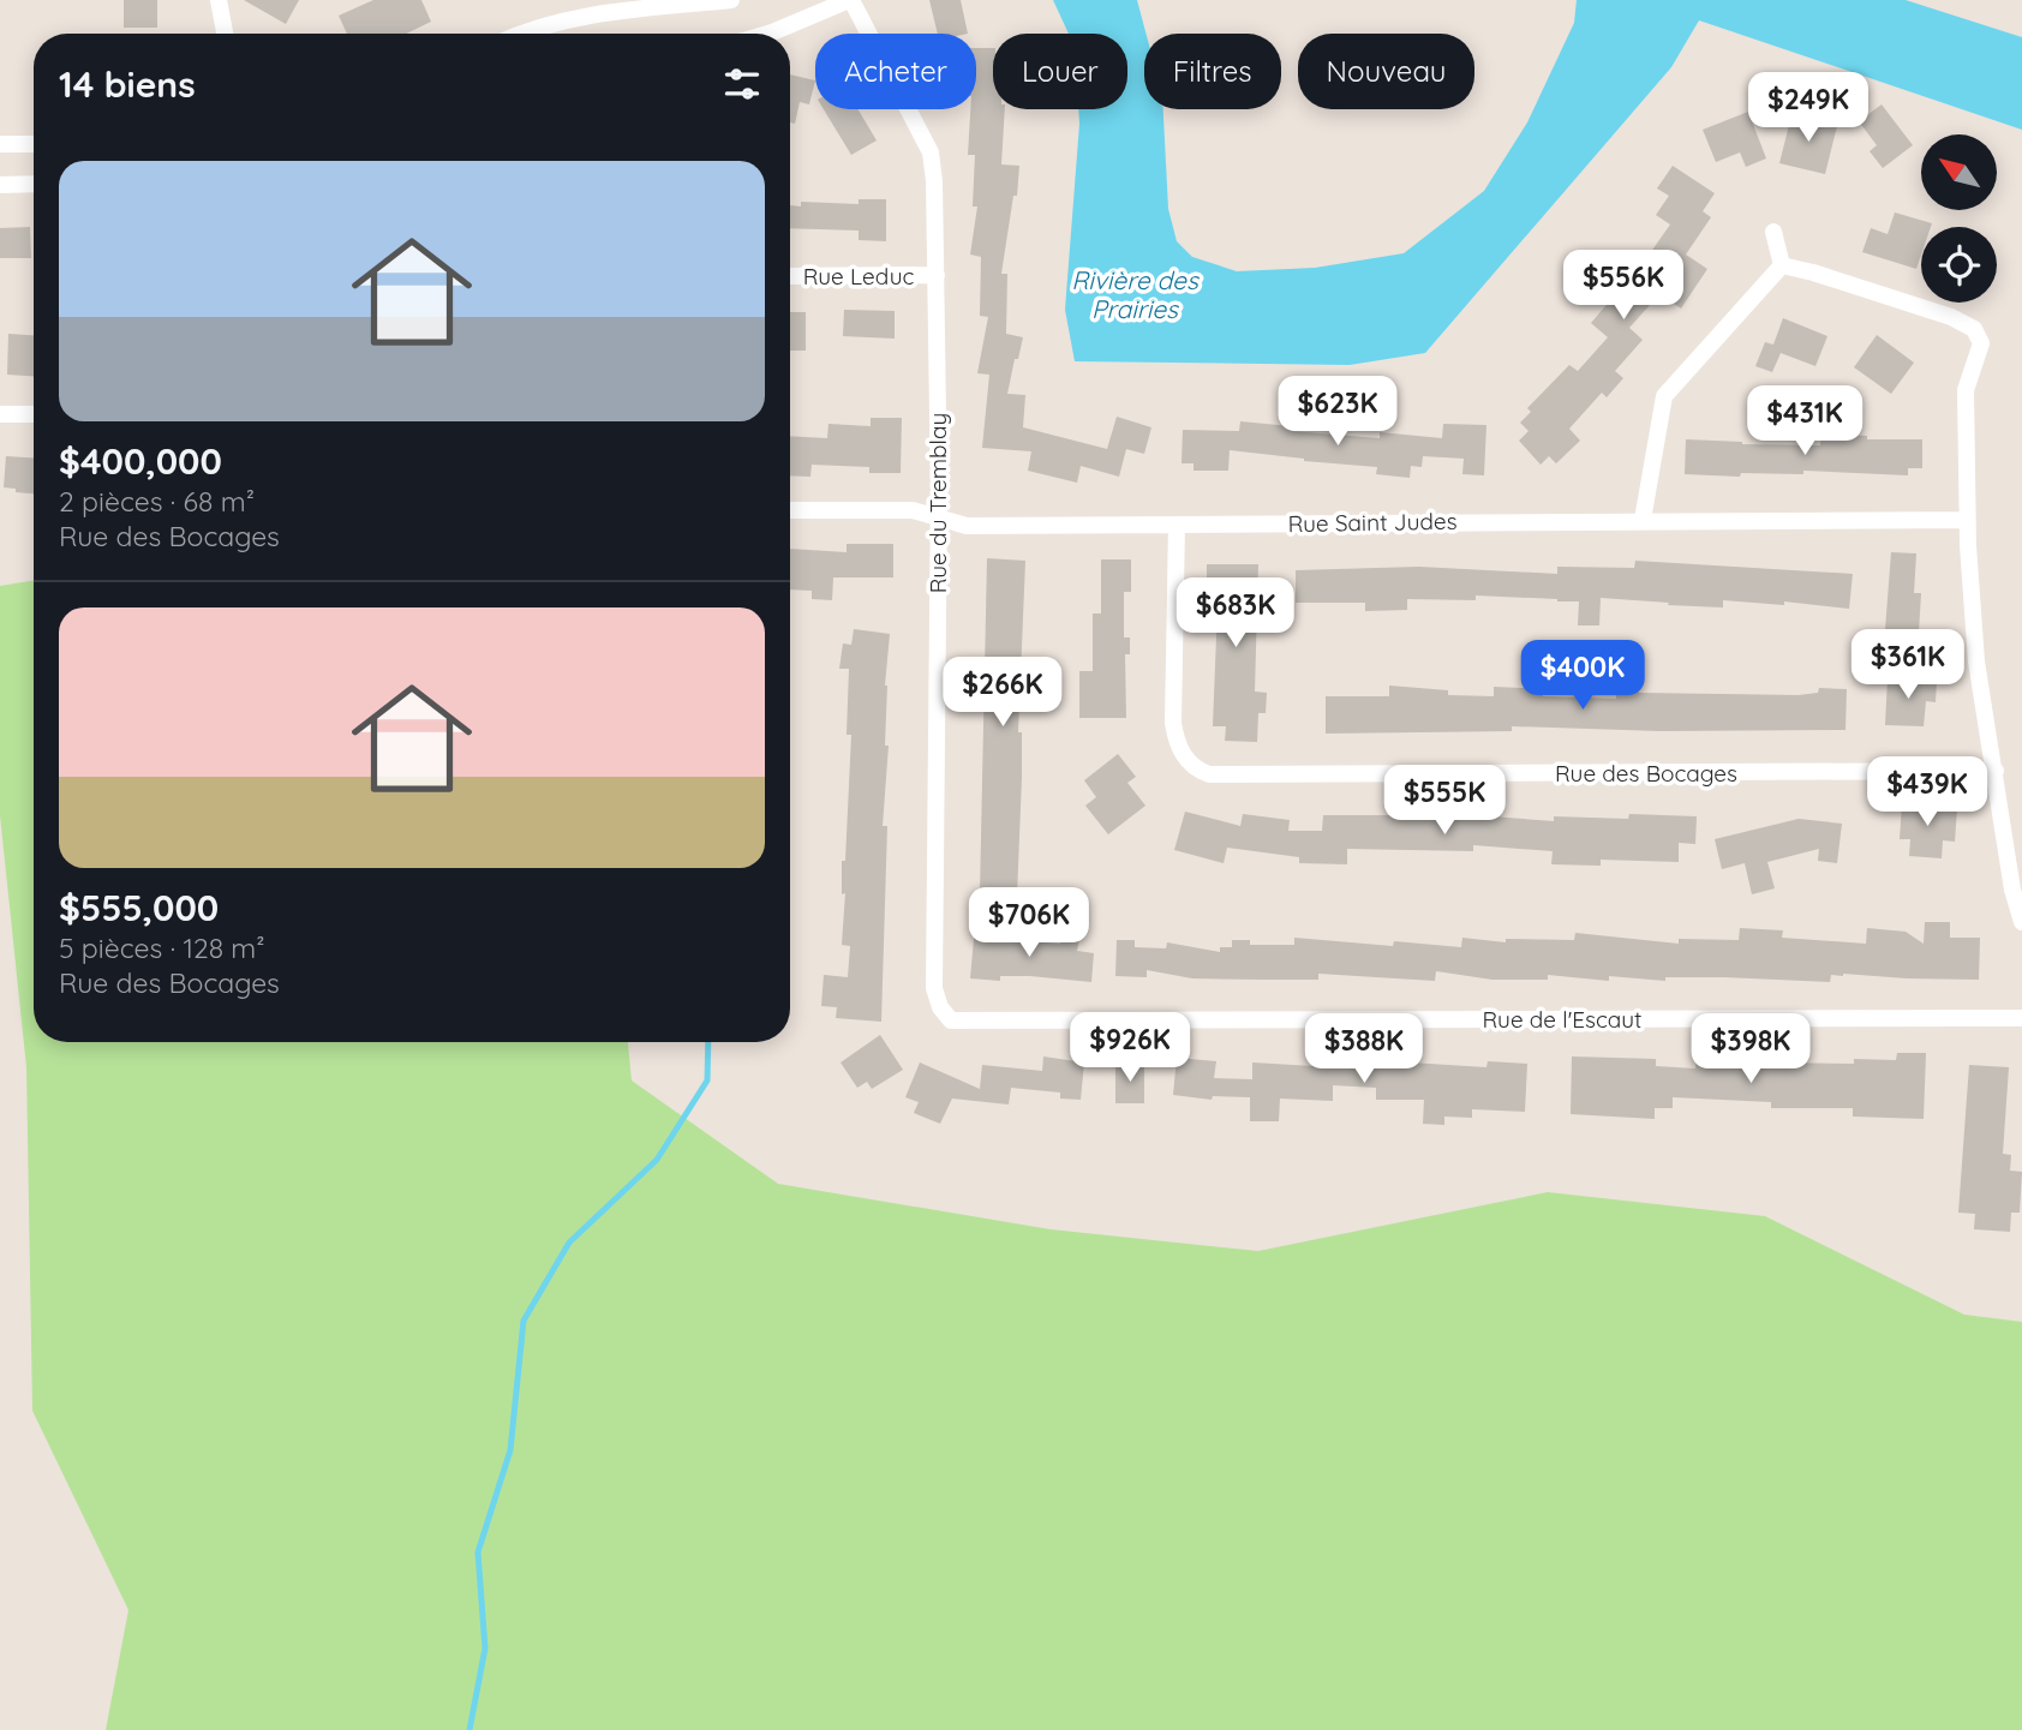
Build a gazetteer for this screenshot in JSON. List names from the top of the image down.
{
  "streets": {
    "street": [
      "Rue Leduc",
      "Rue du Tremblay",
      "Rue Saint Judes",
      "Rue des Bocages",
      "Rue de l'Escaut"
    ]
  },
  "crossings": [
    ["Rue Leduc", "Rue du Tremblay"],
    ["Rue du Tremblay", "Rue Saint Judes"],
    ["Rue du Tremblay", "Rue de l'Escaut"],
    ["Rue Saint Judes", "Rue des Bocages"]
  ],
  "water": ["Rivière des Prairies"],
  "north": "top left",
  "page": {
    "chip": [
      "Acheter",
      "Louer",
      "Filtres",
      "Nouveau"
    ],
    "heading": "14 biens",
    "price": [
      "$249K",
      "$556K",
      "$623K",
      "$431K",
      "$683K",
      "$361K",
      "$400K",
      "$266K",
      "$439K",
      "$555K",
      "$706K",
      "$926K",
      "$388K",
      "$398K"
    ],
    "list": [
      {
        "name": "$400,000",
        "note": "2 pièces · 68 m² · Rue des Bocages"
      },
      {
        "name": "$555,000",
        "note": "5 pièces · 128 m² · Rue des Bocages"
      }
    ]
  }
}
